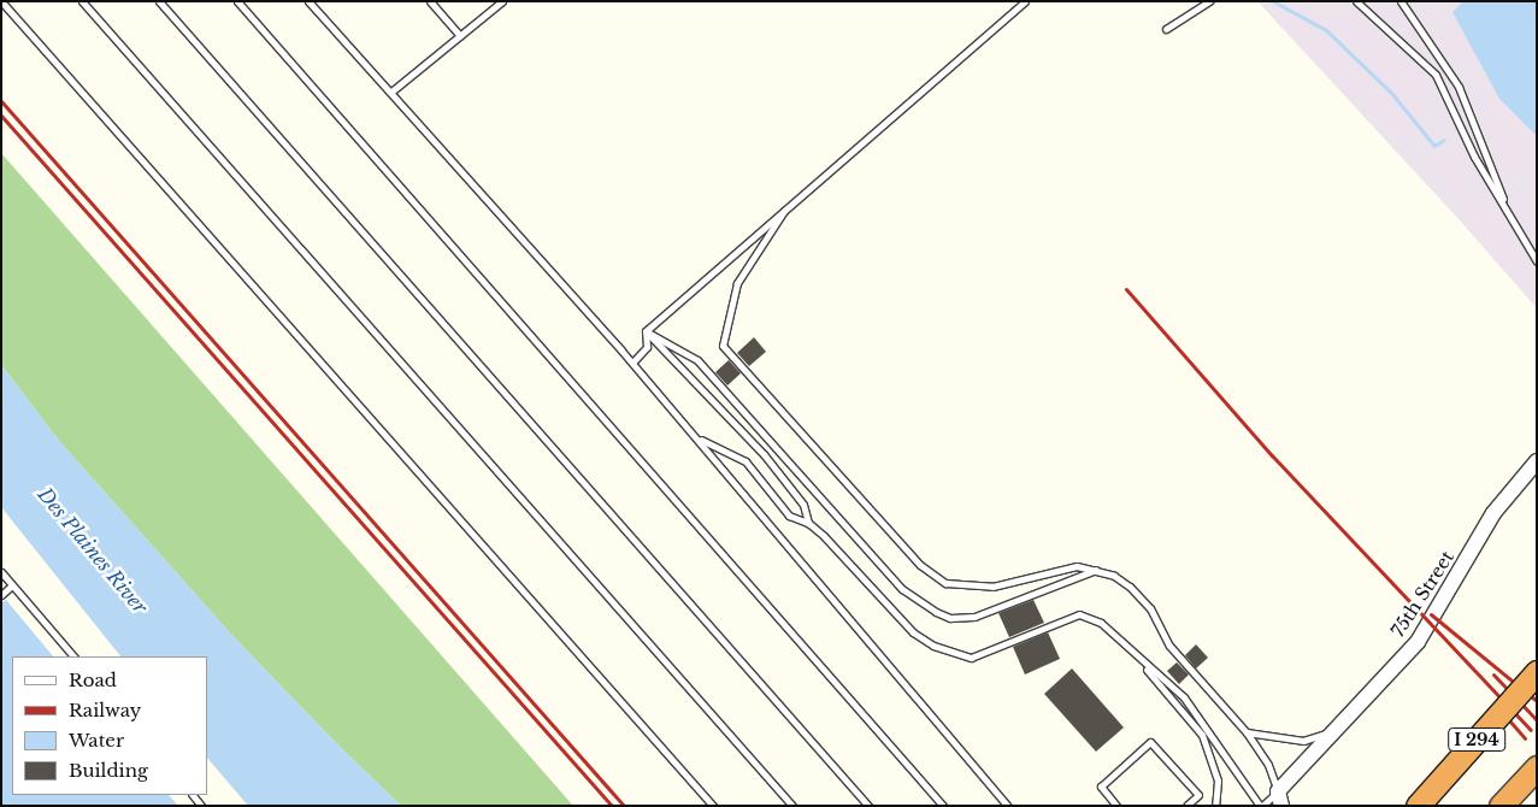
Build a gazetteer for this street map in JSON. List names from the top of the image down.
{
  "streets": {
    "highway": ["I 294"],
    "street": ["75th Street"]
  },
  "water": ["Des Plaines River"],
  "legend": [
    "Road",
    "Railway",
    "Water",
    "Building"
  ]
}
